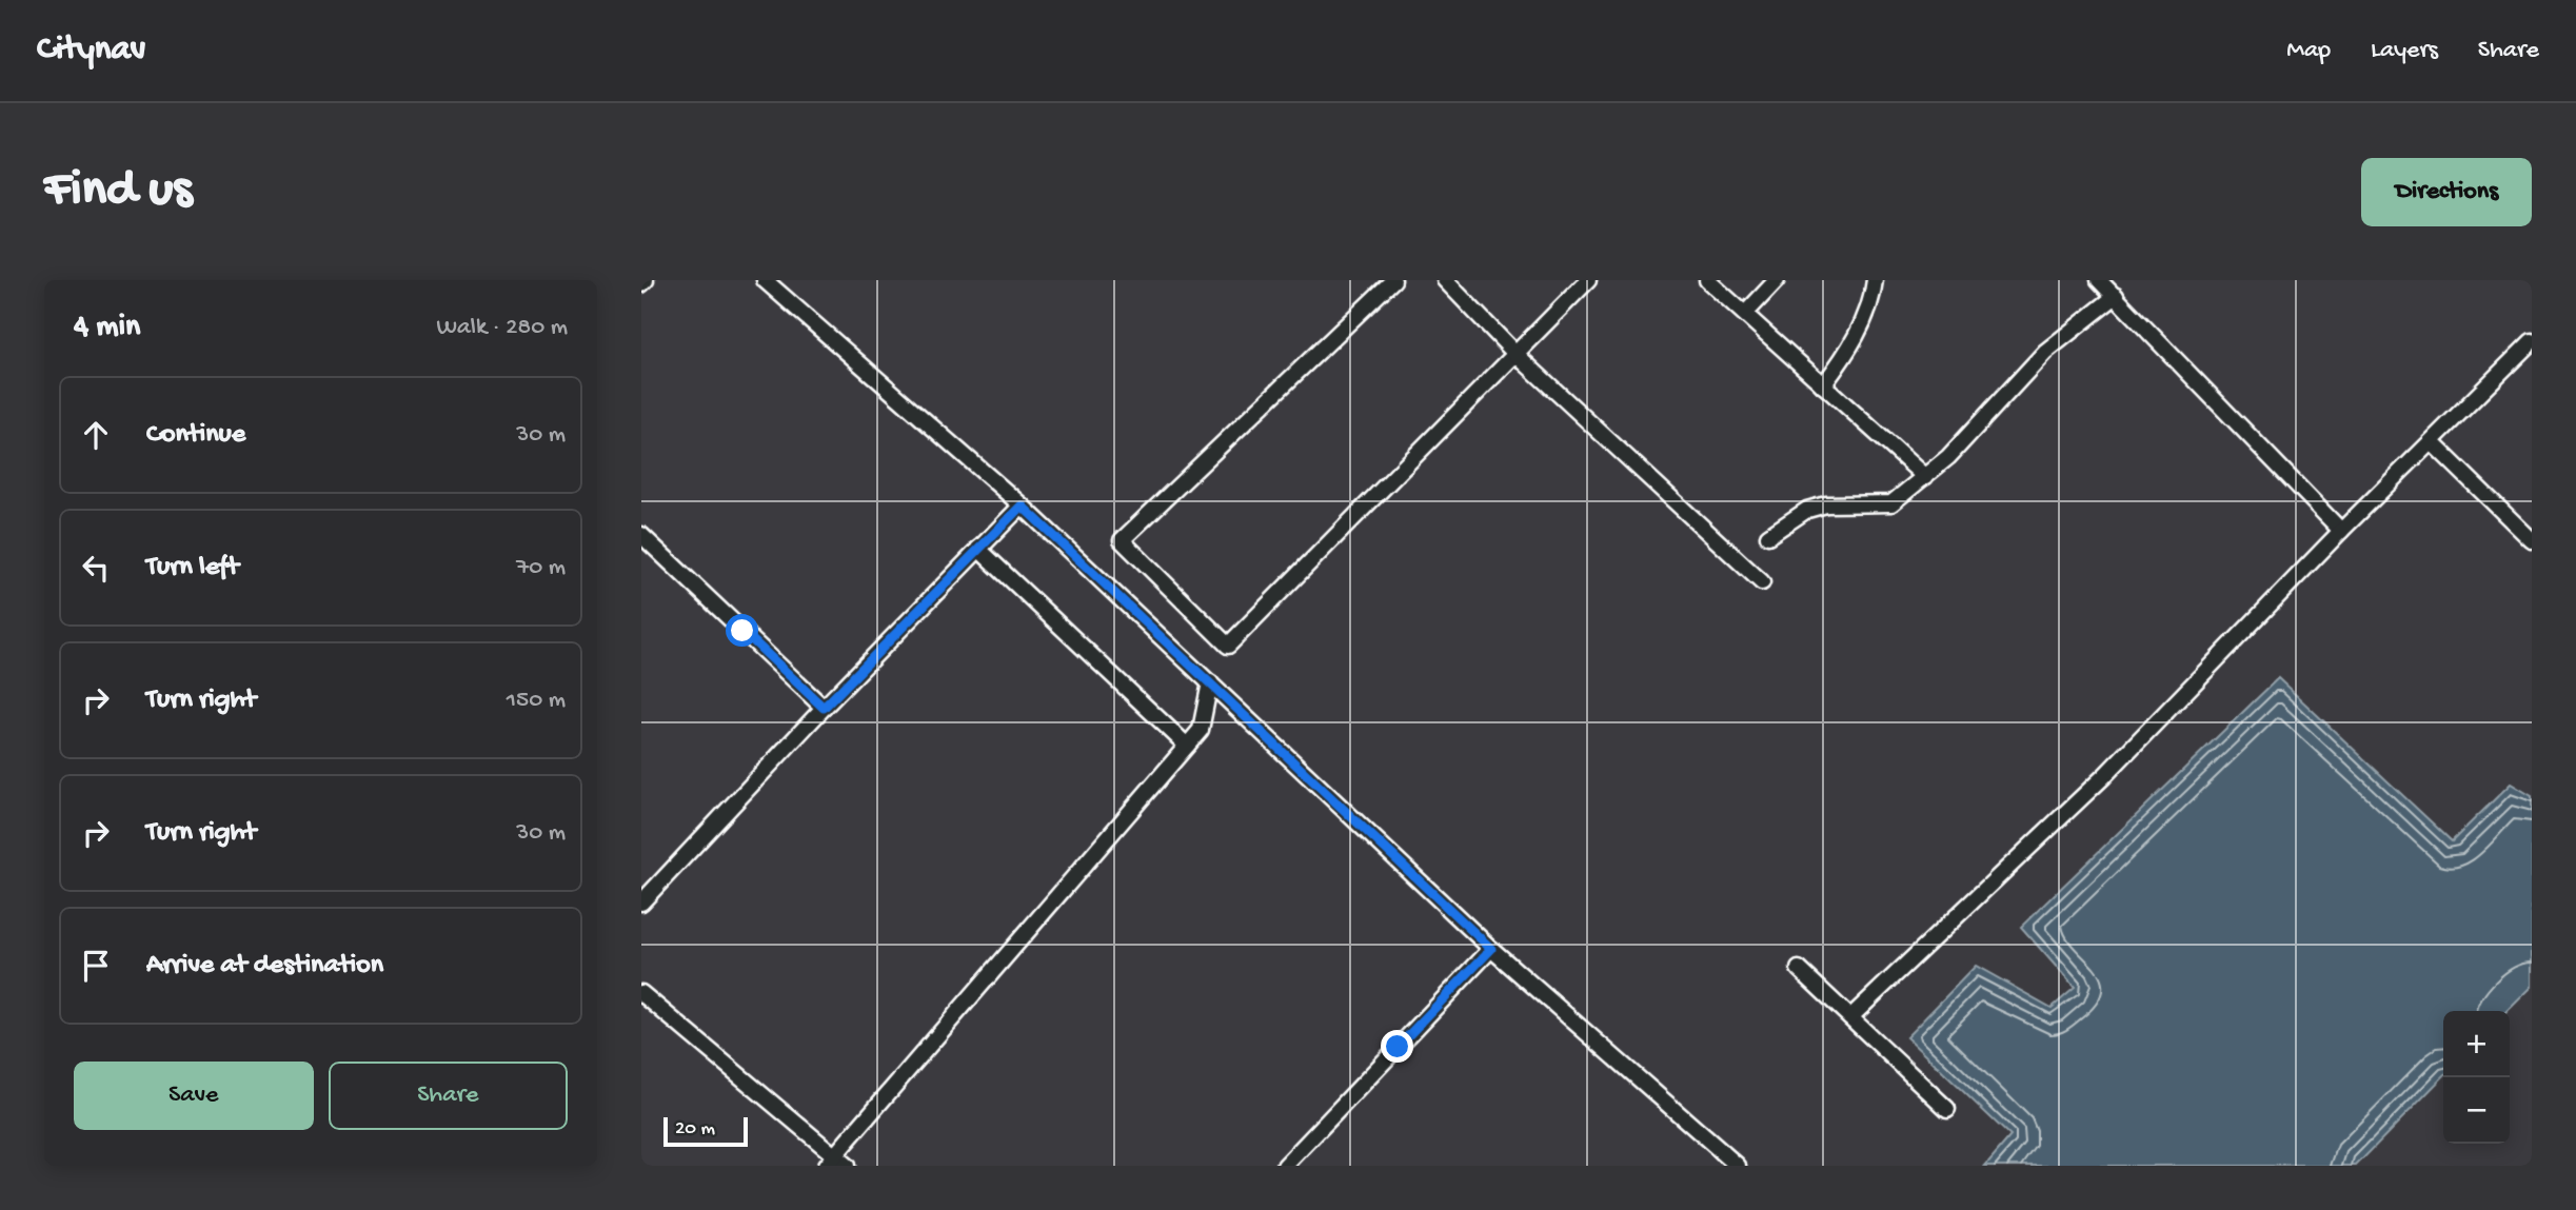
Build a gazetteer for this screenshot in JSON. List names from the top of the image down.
{
  "scale_bar": "20 m",
  "page": {
    "header": "Citynav",
    "nav": ["Map", "Layers", "Share"],
    "buttons": [
      "Directions",
      ["Save", "Share"]
    ],
    "title": "Find us",
    "heading": ["4 min", "Walk · 280 m"],
    "list": [
      ["Continue", "30 m"],
      ["Turn left", "70 m"],
      ["Turn right", "150 m"],
      ["Turn right", "30 m"],
      "Arrive at destination"
    ],
    "map_buttons": ["+", "−"],
    "scale": "20 m"
  }
}
